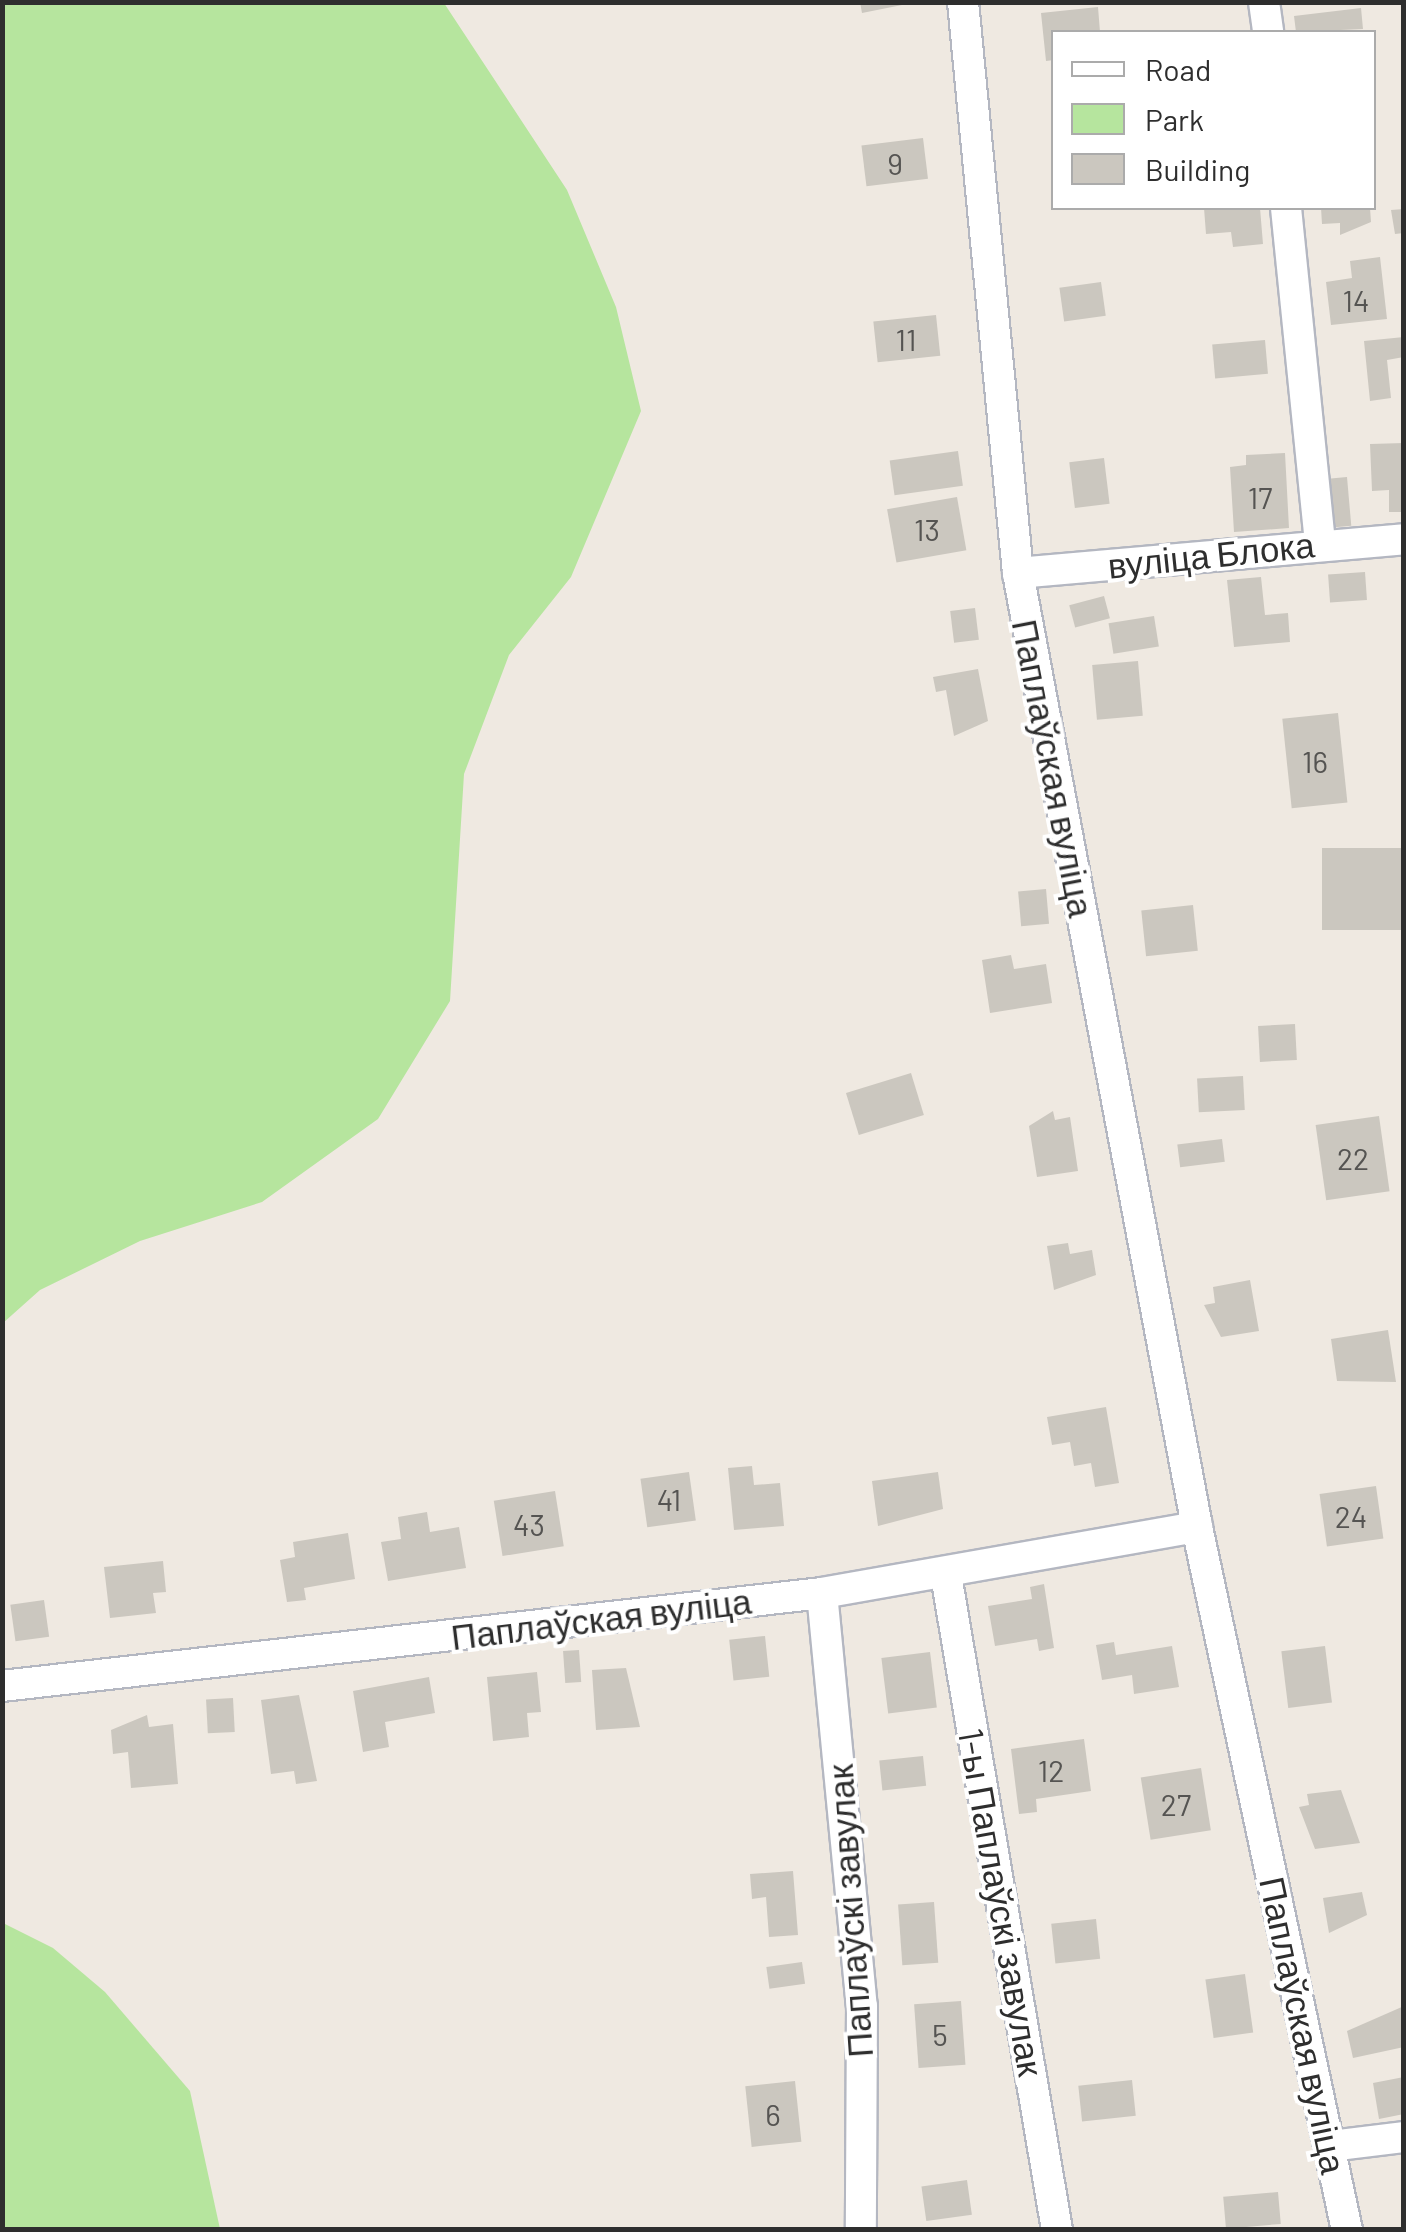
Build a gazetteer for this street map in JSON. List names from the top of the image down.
{
  "streets": {
    "street": [
      "вуліца Блока",
      "Паплаўская вуліца",
      "1-ы Паплаўскі завулак",
      "Паплаўскі завулак"
    ]
  },
  "crossings": [
    ["вуліца Блока", "Паплаўская вуліца"],
    ["Паплаўская вуліца", "1-ы Паплаўскі завулак"],
    ["Паплаўская вуліца", "Паплаўскі завулак"]
  ],
  "house_numbers": [
    "9",
    "14",
    "11",
    "17",
    "13",
    "16",
    "22",
    "41",
    "24",
    "43",
    "12",
    "27",
    "5",
    "6"
  ],
  "legend": ["Road", "Park", "Building"]
}
